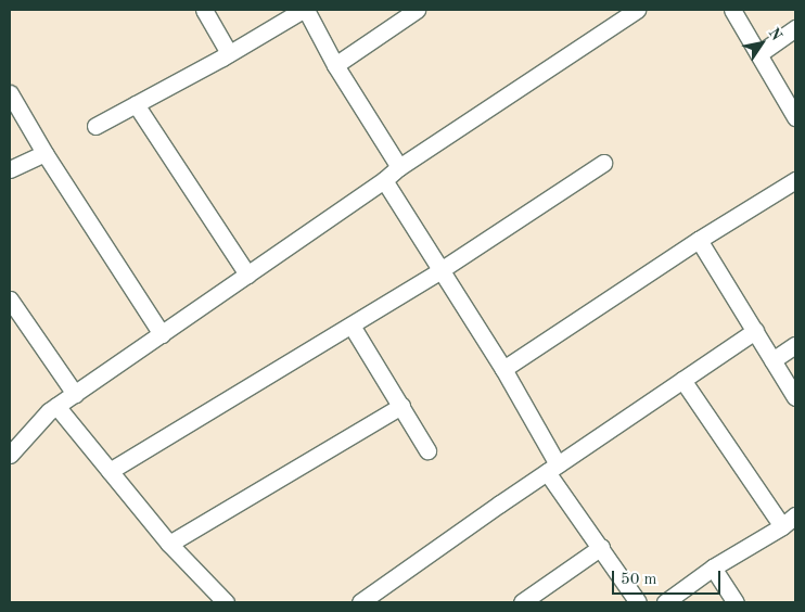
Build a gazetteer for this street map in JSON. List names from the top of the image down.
{
  "scale_bar": "50 m",
  "north": "top right"
}
